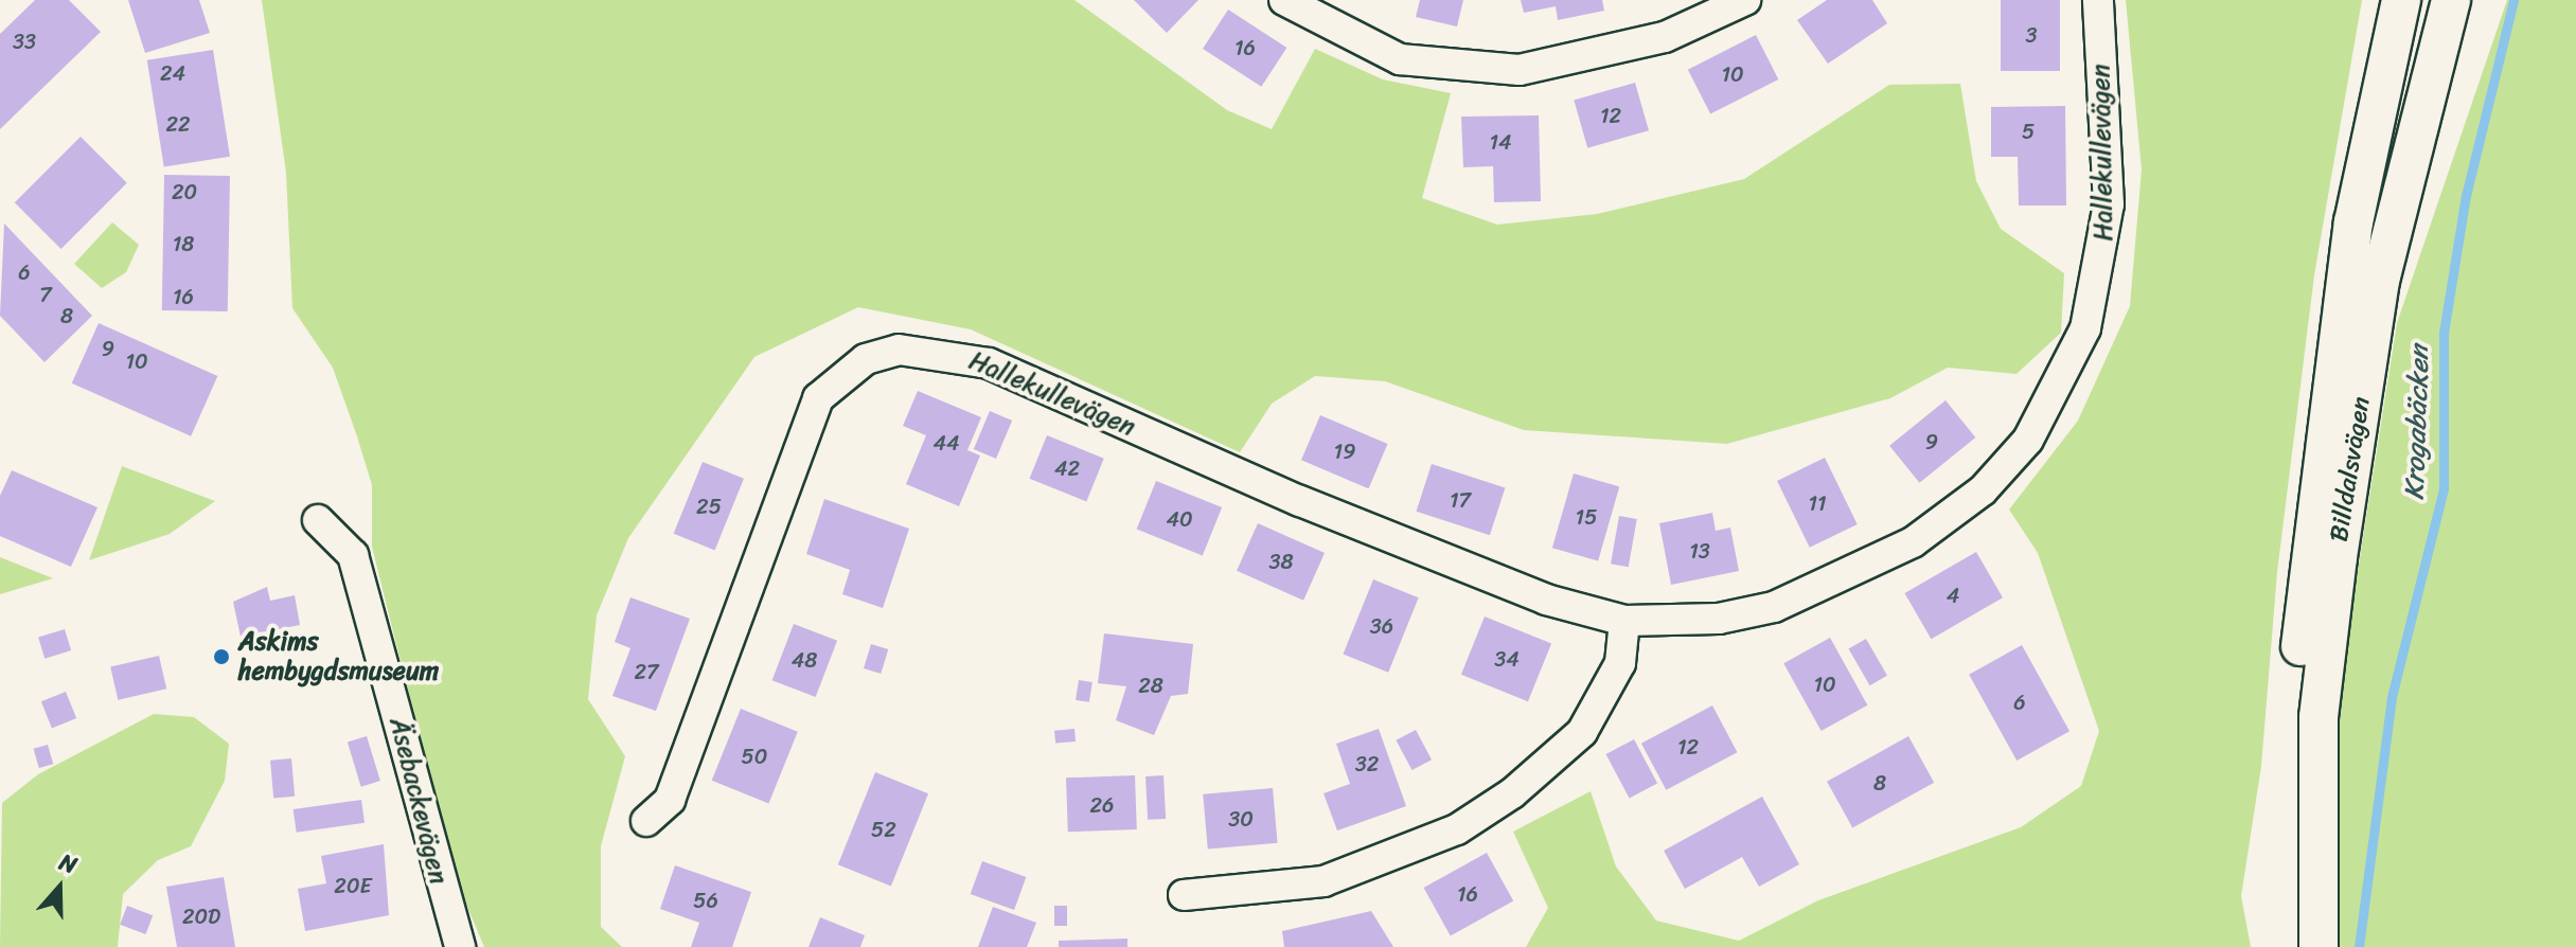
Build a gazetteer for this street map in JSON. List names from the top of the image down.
{
  "streets": {
    "street": ["Hallekullevägen", "Billdalsvägen", "Äsebackevägen"]
  },
  "water": ["Krogabäcken"],
  "places": ["Askims hembygdsmuseum"],
  "house_numbers": [
    "3",
    "33",
    "16",
    "24",
    "10",
    "12",
    "22",
    "5",
    "14",
    "20",
    "18",
    "6",
    "7",
    "16",
    "8",
    "9",
    "10",
    "9",
    "44",
    "19",
    "42",
    "17",
    "11",
    "25",
    "15",
    "40",
    "13",
    "38",
    "4",
    "36",
    "34",
    "48",
    "27",
    "10",
    "28",
    "6",
    "12",
    "50",
    "32",
    "8",
    "26",
    "30",
    "52",
    "20E",
    "16",
    "56",
    "20D"
  ],
  "north": "top"
}
